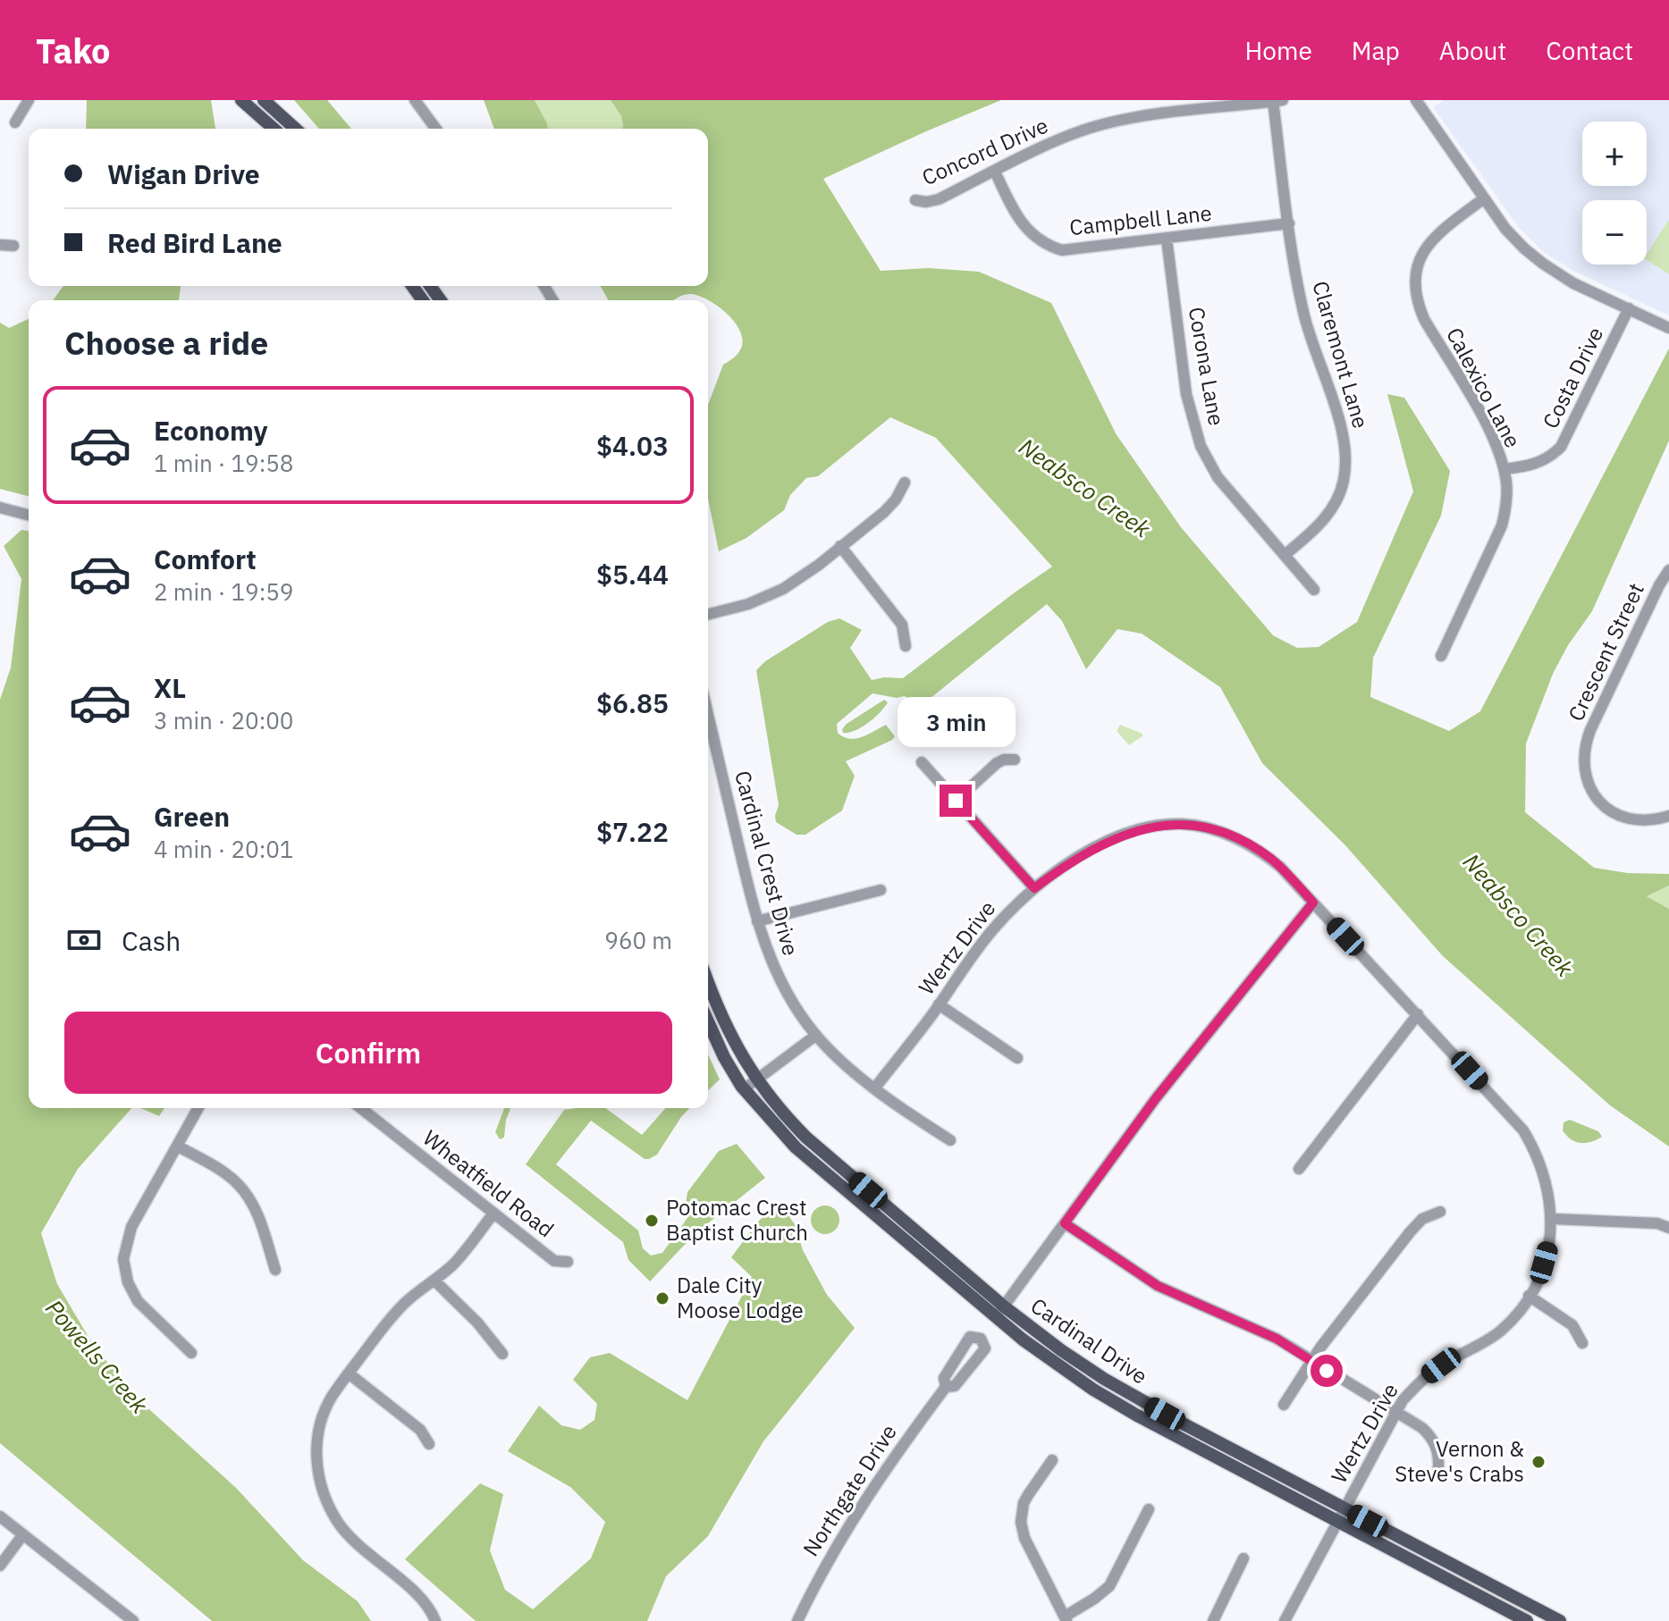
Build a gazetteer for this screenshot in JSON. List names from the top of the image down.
{
  "streets": {
    "main road": ["Cardinal Drive"],
    "street": [
      "Concord Drive",
      "Campbell Lane",
      "Claremont Lane",
      "Corona Lane",
      "Costa Drive",
      "Calexico Lane",
      "Crescent Street",
      "Cardinal Crest Drive",
      "Wertz Drive",
      "Wheatfield Road",
      "Northgate Drive"
    ]
  },
  "crossings": [
    ["Concord Drive", "Campbell Lane"],
    ["Concord Drive", "Claremont Lane"],
    ["Campbell Lane", "Claremont Lane"],
    ["Campbell Lane", "Corona Lane"],
    ["Claremont Lane", "Corona Lane"],
    ["Costa Drive", "Calexico Lane"],
    ["Cardinal Crest Drive", "Wertz Drive"],
    ["Wertz Drive", "Cardinal Drive"]
  ],
  "water": ["Neabsco Creek", "Powells Creek"],
  "places": ["Potomac Crest Baptist Church", "Dale City Moose Lodge", "Vernon & Steve's Crabs"],
  "page": {
    "header": "Tako",
    "nav": [
      "Home",
      "Map",
      "About",
      "Contact"
    ],
    "map_buttons": ["+", "−"],
    "banner": ["Wigan Drive", "Red Bird Lane"],
    "heading": "Choose a ride",
    "list": [
      {
        "name": "Economy",
        "note": "1 min · 19:58",
        "value": "$4.03"
      },
      {
        "name": "Comfort",
        "note": "2 min · 19:59",
        "value": "$5.44"
      },
      {
        "name": "XL",
        "note": "3 min · 20:00",
        "value": "$6.85"
      },
      {
        "name": "Green",
        "note": "4 min · 20:01",
        "value": "$7.22"
      }
    ],
    "bubble": "3 min",
    "pay": ["Cash", "960 m"],
    "buttons": "Confirm"
  }
}
